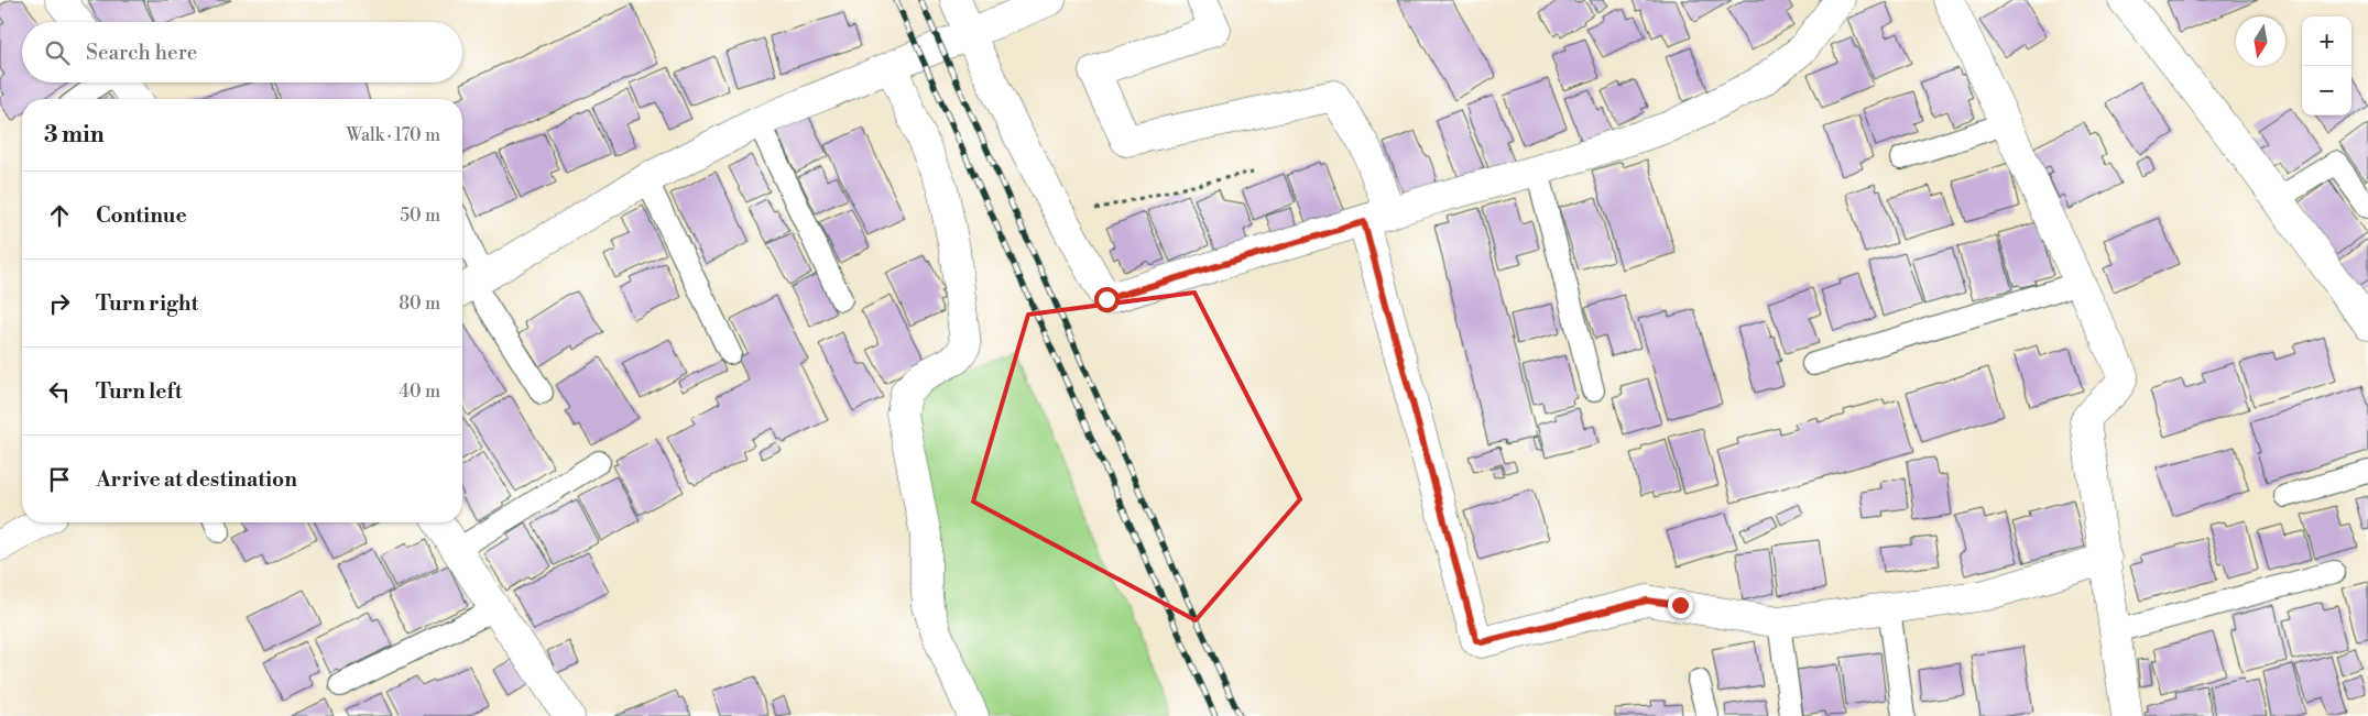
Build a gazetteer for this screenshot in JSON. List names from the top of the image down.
{
  "north": "bottom",
  "page": {
    "map_buttons": ["+", "−"],
    "search": "Search here",
    "heading": ["3 min", "Walk · 170 m"],
    "list": [
      ["Continue", "50 m"],
      ["Turn right", "80 m"],
      ["Turn left", "40 m"],
      "Arrive at destination"
    ]
  }
}
